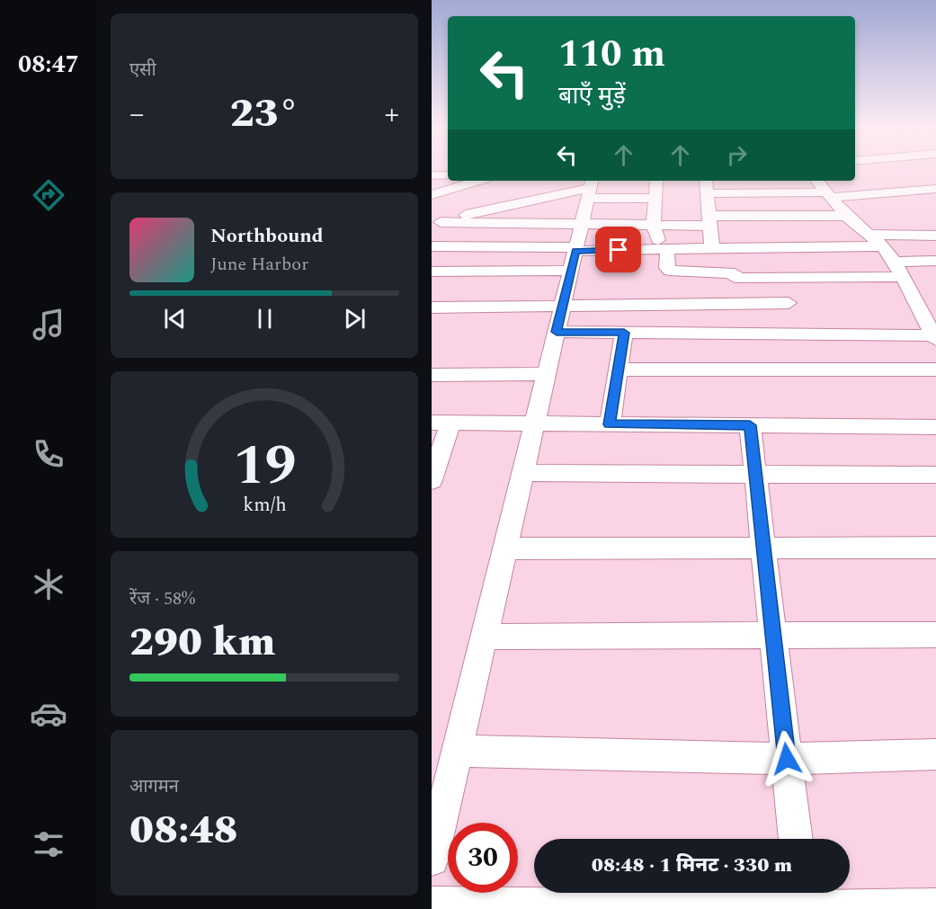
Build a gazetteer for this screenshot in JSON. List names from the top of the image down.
{
  "page": {
    "tabs": "08:47",
    "tile": [
      "एसी",
      ["रेंज · 58%", "290 km"],
      ["आगमन", "08:48"]
    ],
    "turn": ["110 m", "बाएँ मुड़ें"],
    "heat": ["−", "23°", "+"],
    "song": ["Northbound", "June Harbor"],
    "limit": "30",
    "trip": "08:48 · 1 मिनट · 330 m",
    "gauge": ["19", "km/h"]
  }
}
